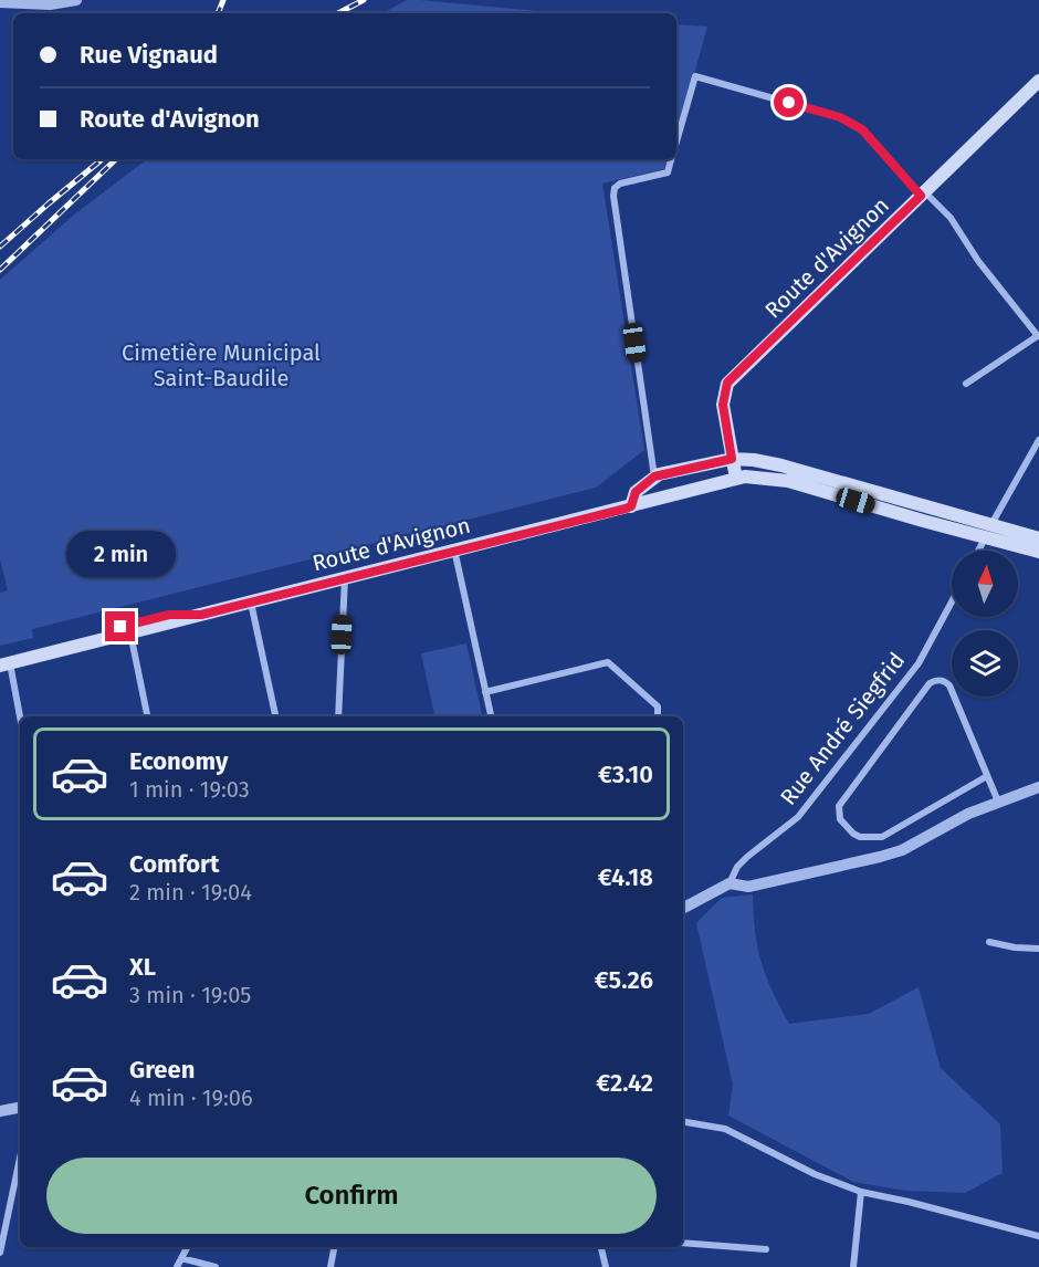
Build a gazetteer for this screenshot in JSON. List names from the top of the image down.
{
  "streets": {
    "main road": ["Route d'Avignon"],
    "street": ["Rue André Siegfrid"]
  },
  "parks": ["Cimetière Municipal Saint-Baudile"],
  "north": "top",
  "page": {
    "banner": ["Rue Vignaud", "Route d'Avignon"],
    "bubble": "2 min",
    "list": [
      {
        "name": "Economy",
        "note": "1 min · 19:03",
        "value": "€3.10"
      },
      {
        "name": "Comfort",
        "note": "2 min · 19:04",
        "value": "€4.18"
      },
      {
        "name": "XL",
        "note": "3 min · 19:05",
        "value": "€5.26"
      },
      {
        "name": "Green",
        "note": "4 min · 19:06",
        "value": "€2.42"
      }
    ],
    "buttons": "Confirm"
  }
}
